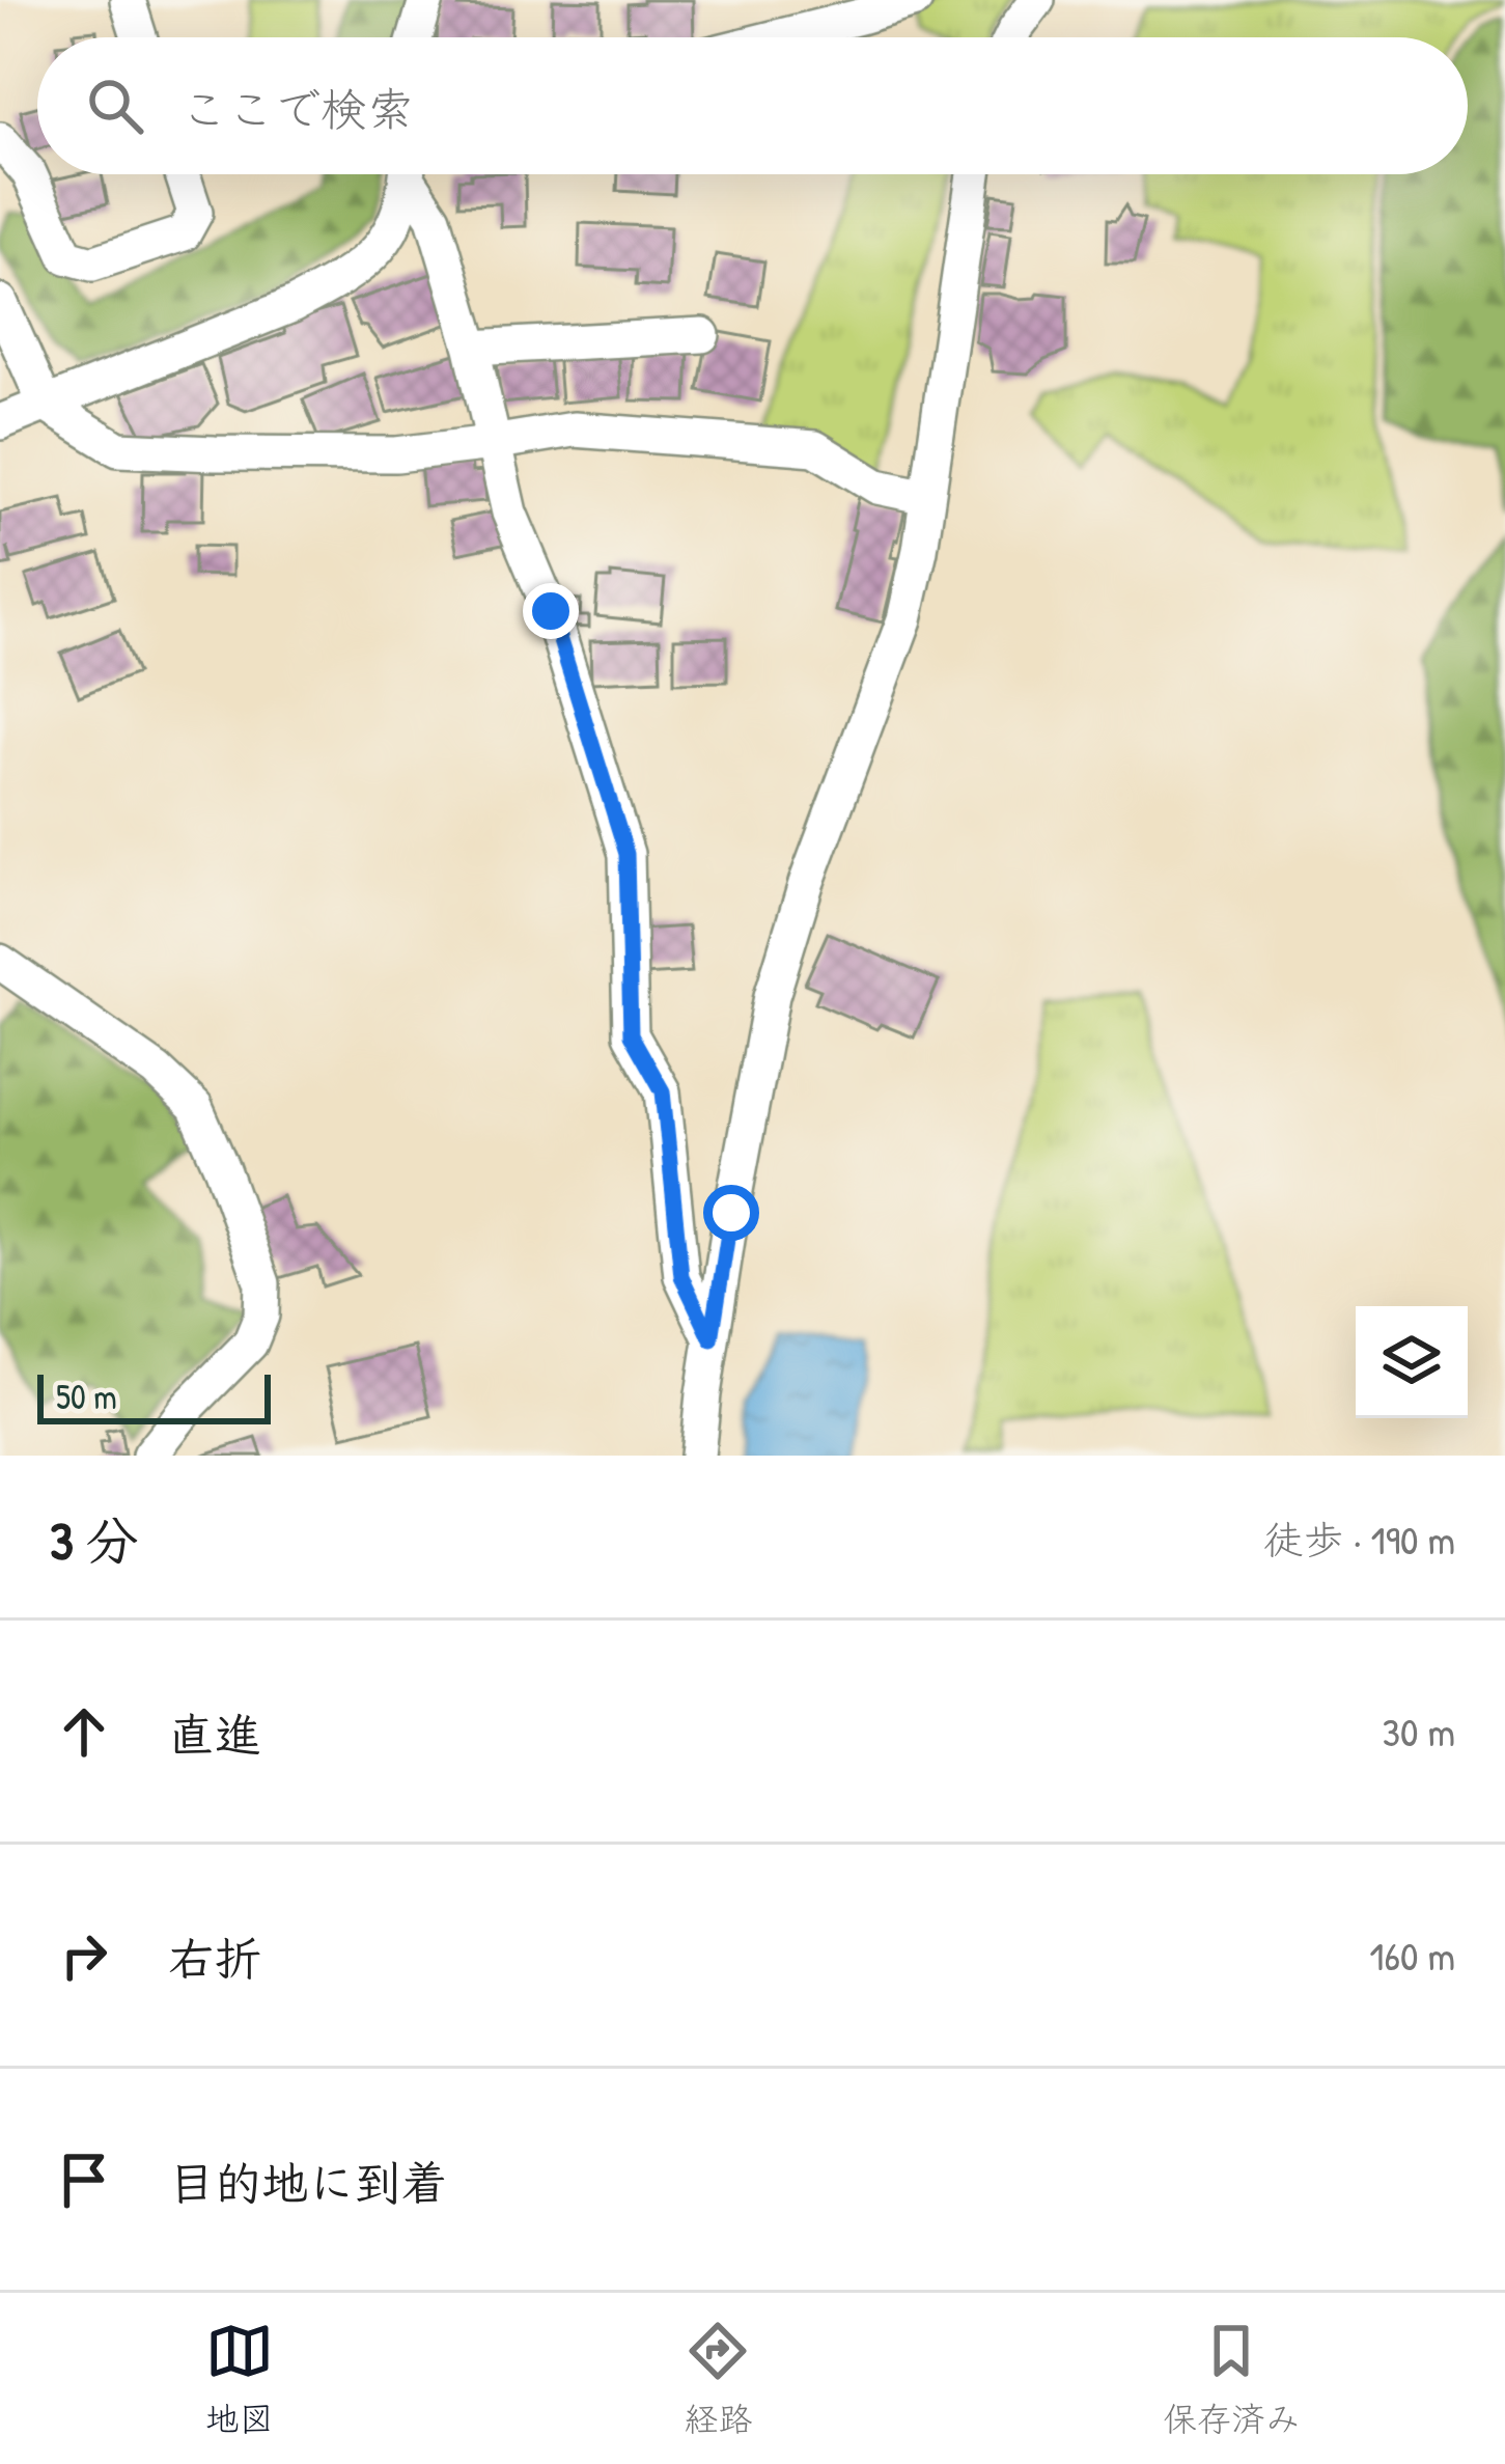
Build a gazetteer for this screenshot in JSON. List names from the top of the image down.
{
  "scale_bar": "50 m",
  "page": {
    "search": "ここで検索",
    "scale": "50 m",
    "heading": ["3 分", "徒歩 · 190 m"],
    "list": [
      ["直進", "30 m"],
      ["右折", "160 m"],
      "目的地に到着"
    ],
    "nav": ["地図", "経路", "保存済み"]
  }
}
